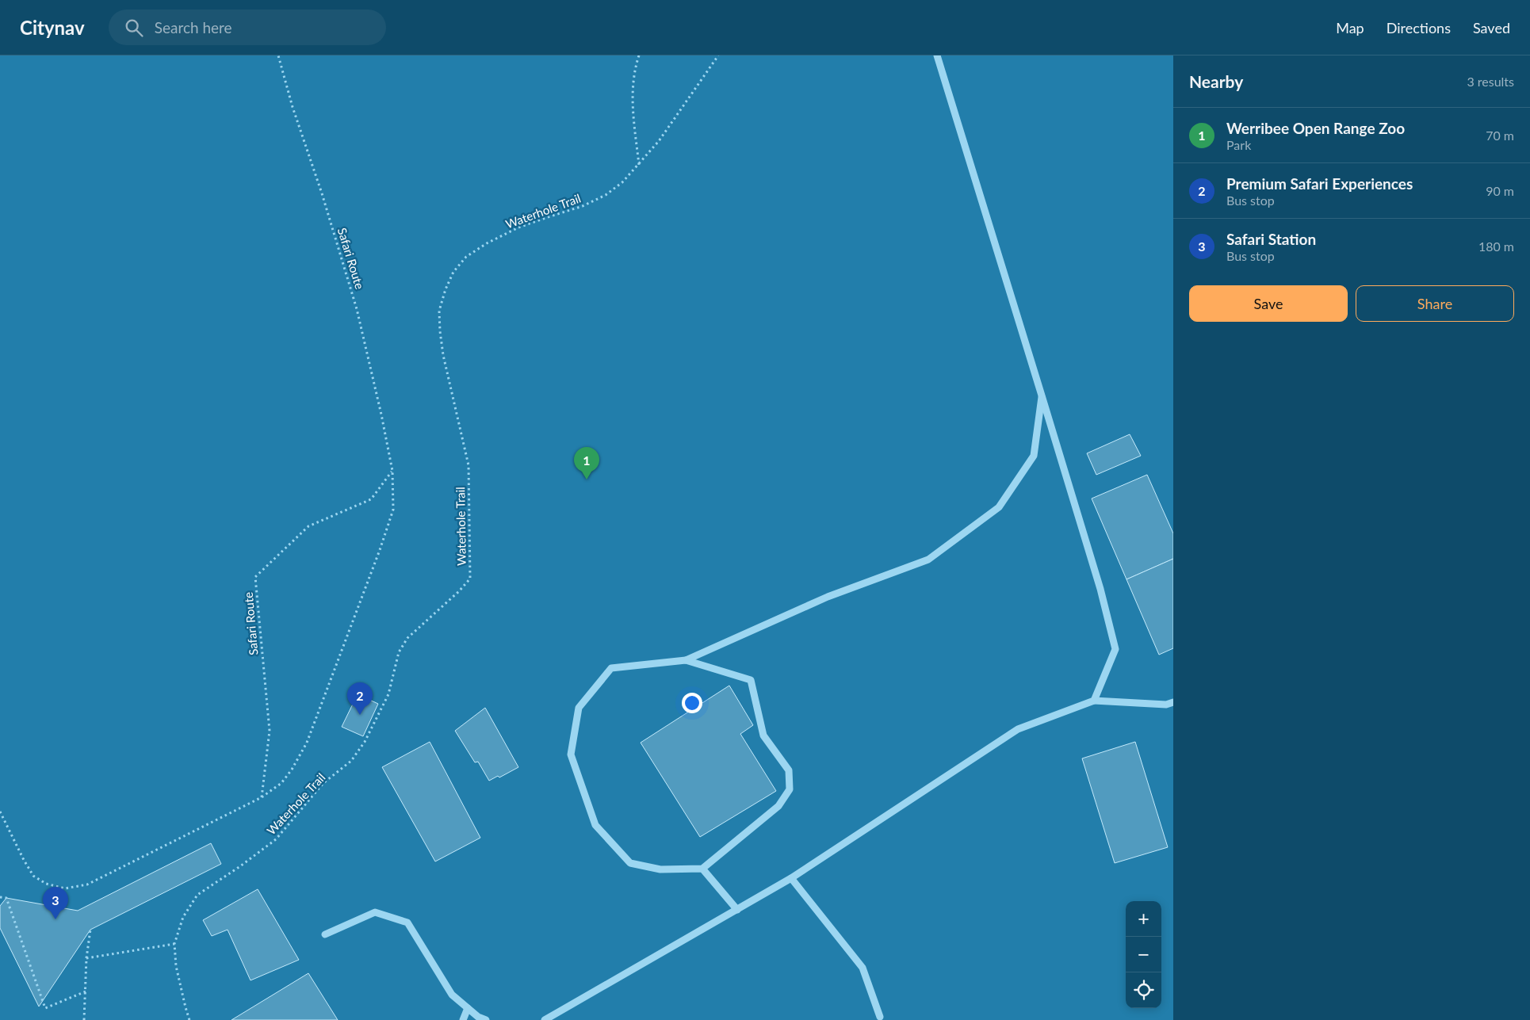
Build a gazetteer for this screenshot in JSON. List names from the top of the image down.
{
  "streets": {
    "path": ["Waterhole Trail", "Safari Route"]
  },
  "page": {
    "header": "Citynav",
    "search": "Search here",
    "nav": ["Map", "Directions", "Saved"],
    "heading": ["Nearby", "3 results"],
    "list": [
      {
        "mark": "1",
        "name": "Werribee Open Range Zoo",
        "note": "Park",
        "value": "70 m"
      },
      {
        "mark": "2",
        "name": "Premium Safari Experiences",
        "note": "Bus stop",
        "value": "90 m"
      },
      {
        "mark": "3",
        "name": "Safari Station",
        "note": "Bus stop",
        "value": "180 m"
      }
    ],
    "buttons": ["Save", "Share"],
    "pins": ["1", "2", "3"],
    "map_buttons": ["+", "−"]
  }
}
